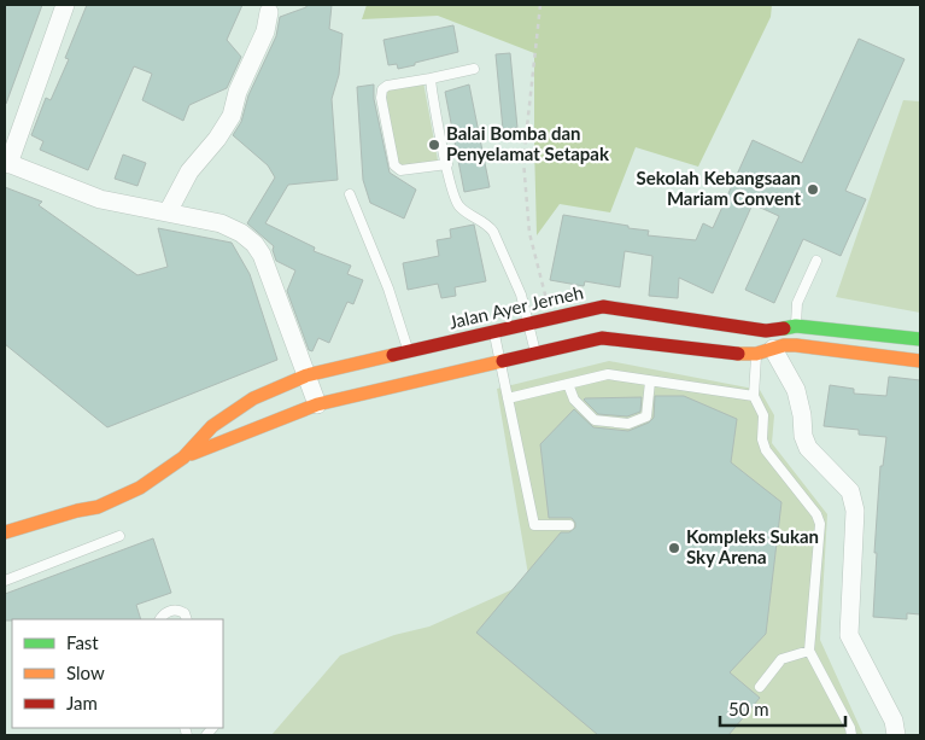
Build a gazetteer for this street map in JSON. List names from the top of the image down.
{
  "streets": {
    "main road": ["Jalan Ayer Jerneh"]
  },
  "places": ["Balai Bomba dan Penyelamat Setapak", "Sekolah Kebangsaan Mariam Convent", "Kompleks Sukan Sky Arena"],
  "legend": ["Fast", "Slow", "Jam"],
  "scale_bar": "50 m"
}
